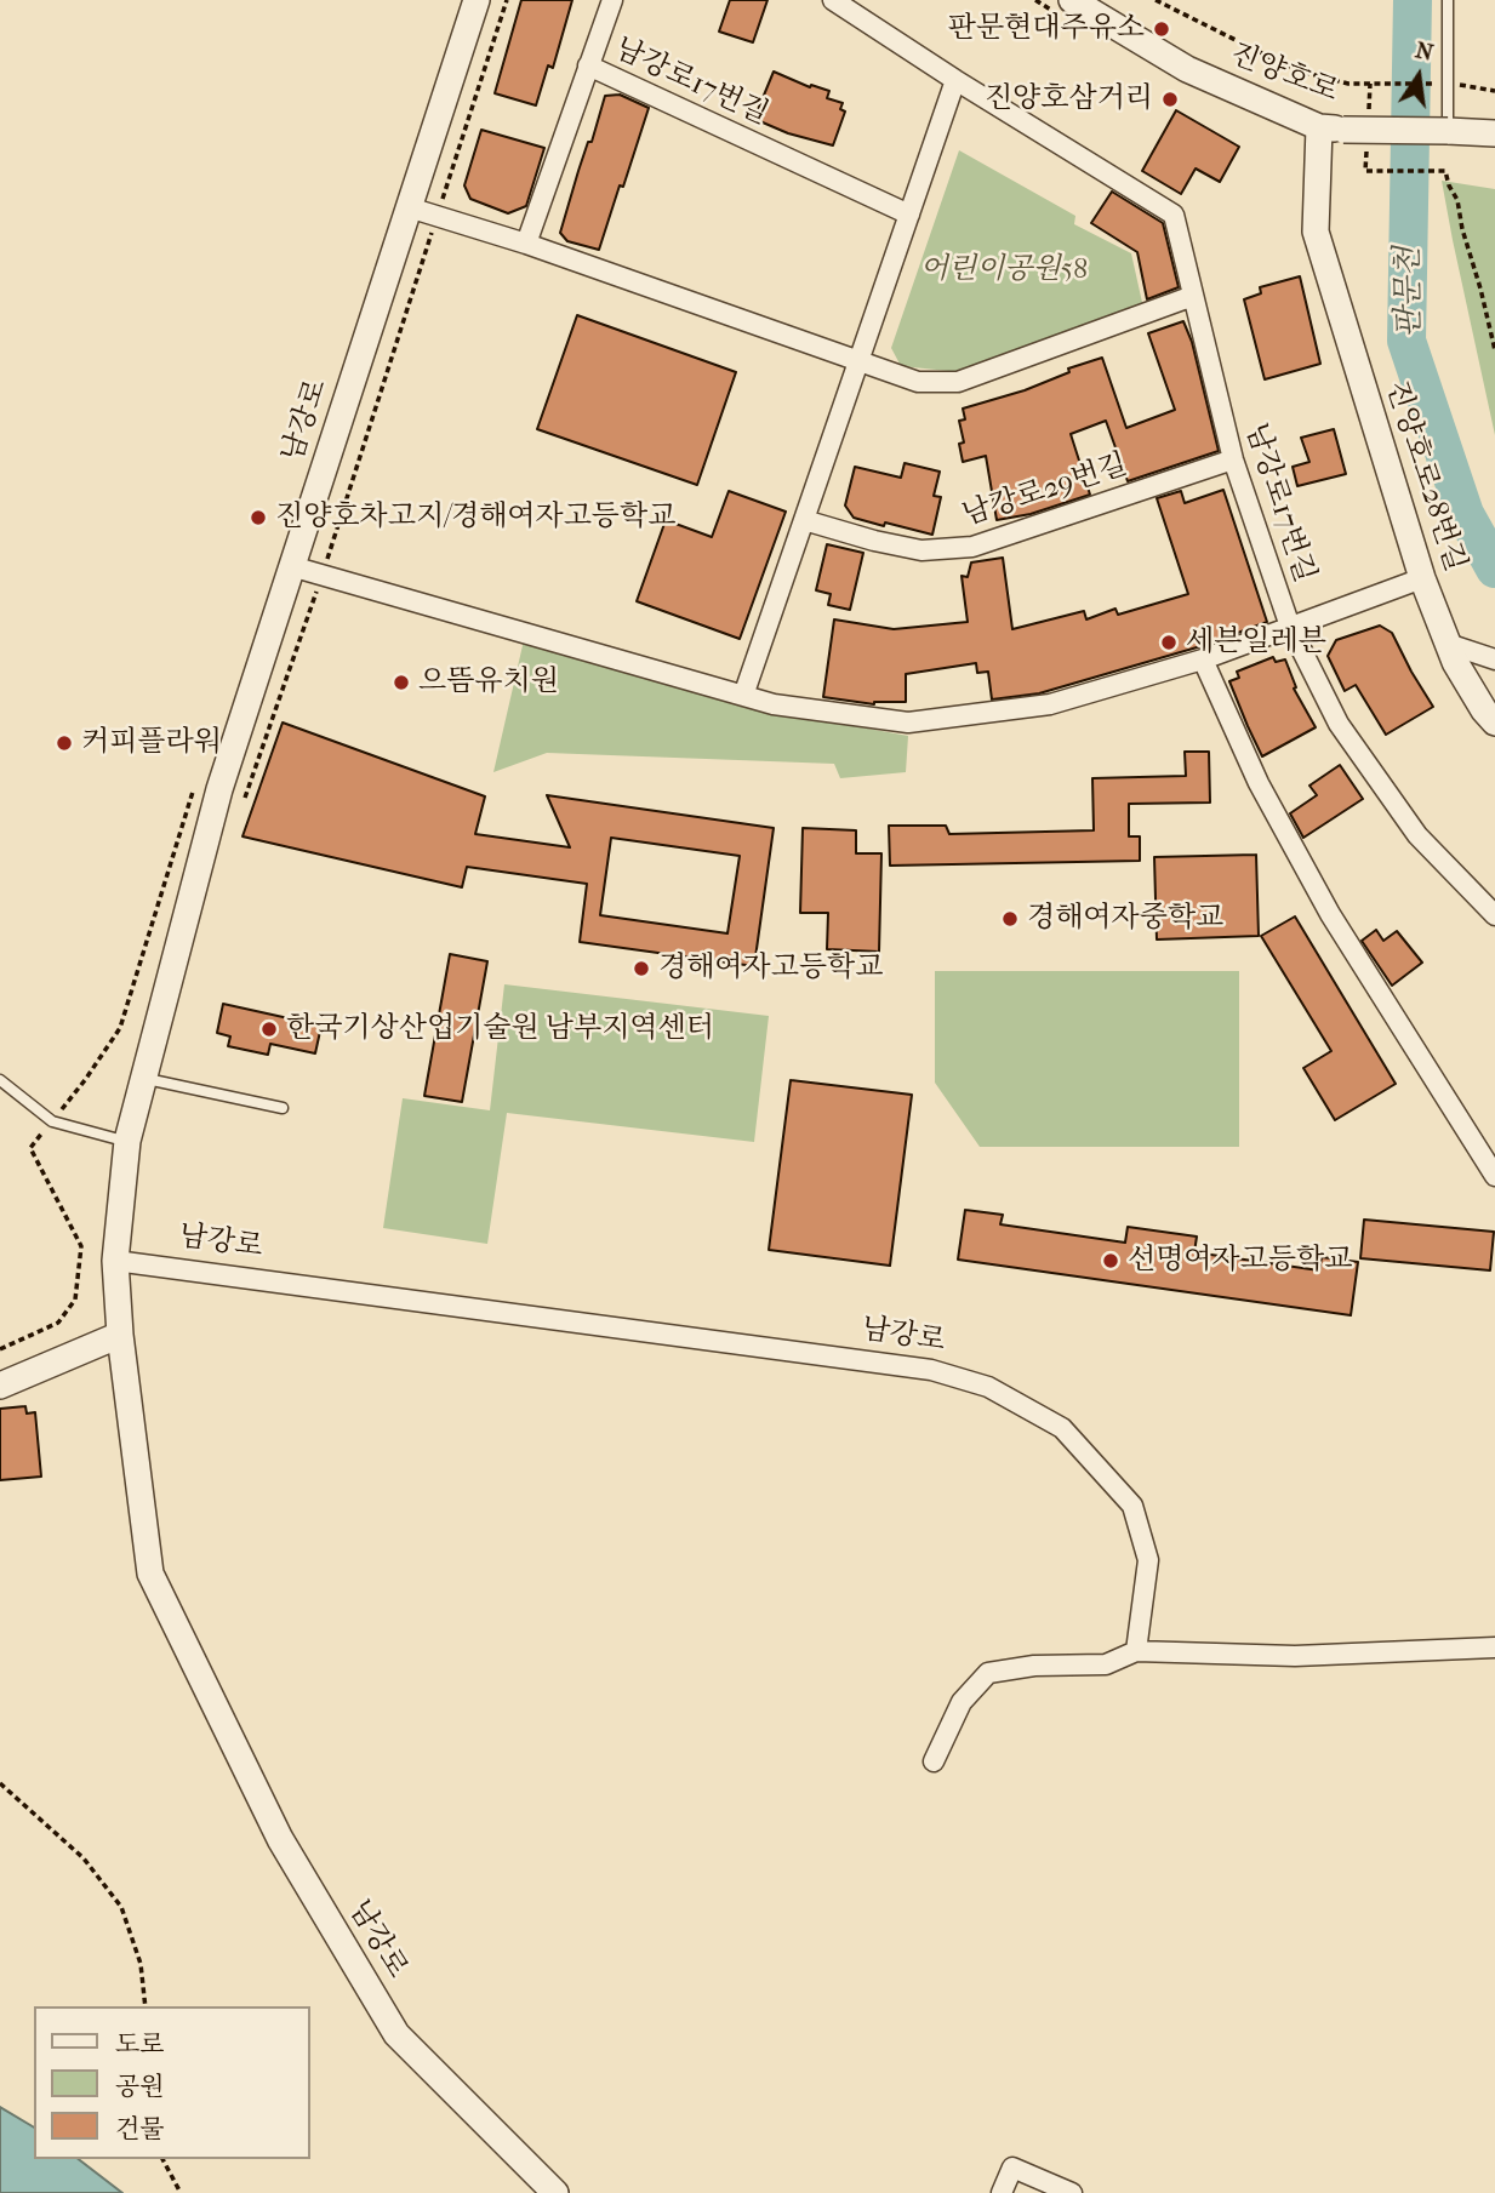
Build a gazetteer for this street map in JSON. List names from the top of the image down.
{
  "streets": {
    "street": [
      "진양호로",
      "남강로17번길",
      "남강로",
      "진양호로28번길",
      "남강로29번길"
    ]
  },
  "crossings": [
    ["진양호로", "진양호로28번길"],
    ["남강로17번길", "남강로29번길"]
  ],
  "water": ["판문천"],
  "parks": ["어린이공원58"],
  "places": [
    "판문현대주유소",
    "진양호삼거리",
    "진양호차고지/경해여자고등학교",
    "세븐일레븐",
    "으뜸유치원",
    "커피플라워",
    "경해여자중학교",
    "경해여자고등학교",
    "한국기상산업기술원 남부지역센터",
    "선명여자고등학교"
  ],
  "legend": ["도로", "공원", "건물"],
  "north": "top"
}
